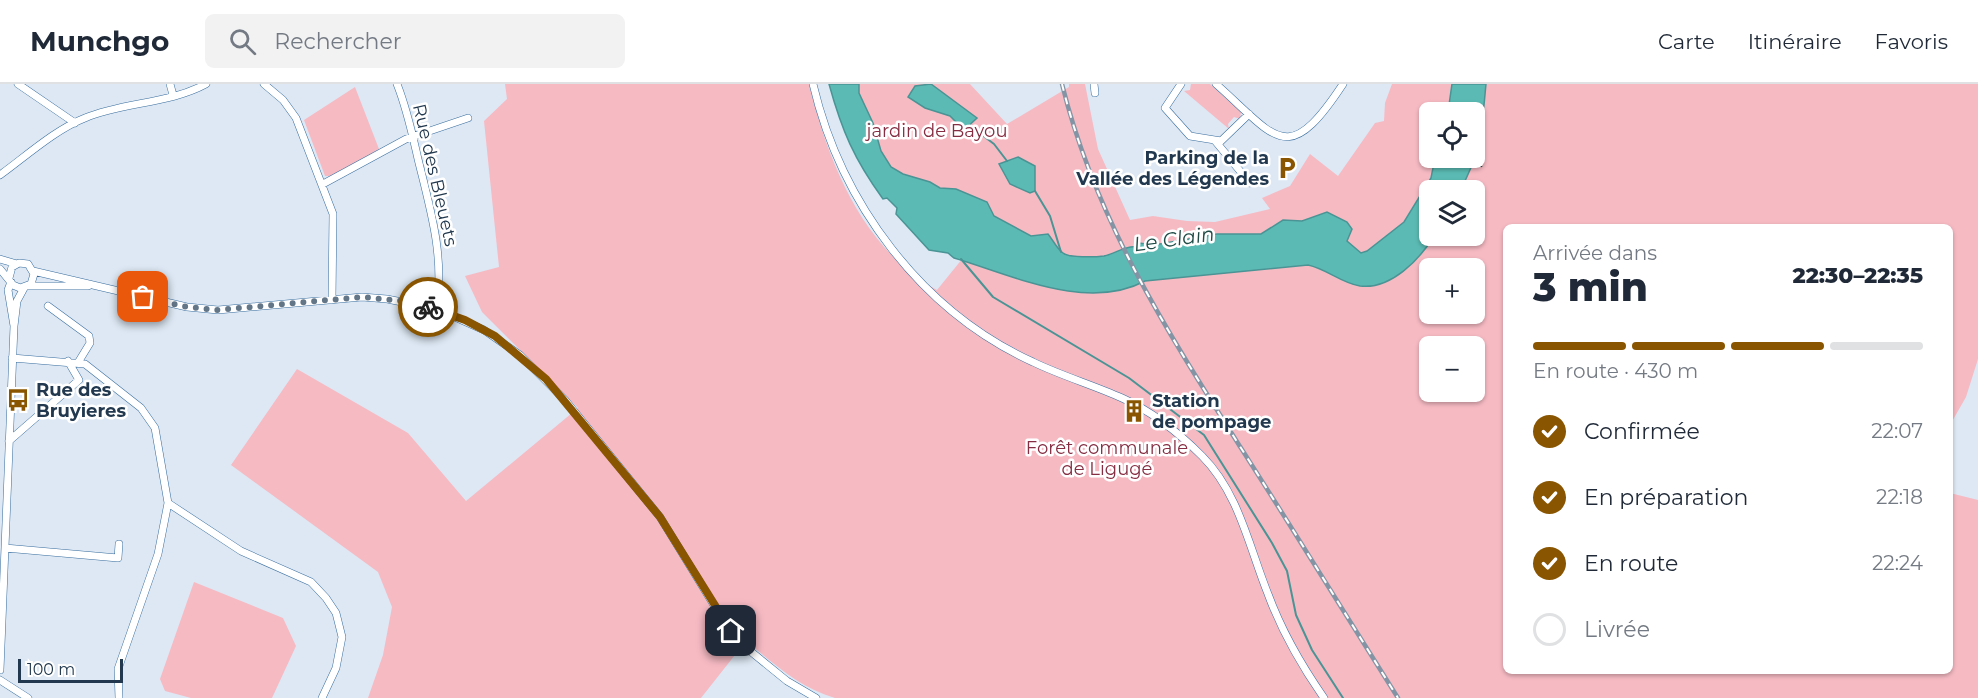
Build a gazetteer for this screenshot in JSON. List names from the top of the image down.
{
  "streets": {
    "street": ["Rue des Bleuets"]
  },
  "water": ["Le Clain"],
  "parks": ["jardin de Bayou", "Forêt communale de Ligugé"],
  "places": {
    "parking": ["Parking de la Vallée des Légendes"],
    "bus stop": ["Rue des Bruyieres"],
    "building": ["Station de pompage"]
  },
  "scale_bar": "100 m",
  "page": {
    "header": "Munchgo",
    "search": "Rechercher",
    "nav": ["Carte", "Itinéraire", "Favoris"],
    "map_buttons": ["+", "−"],
    "heading": ["3 min", "Arrivée dans", "22:30–22:35"],
    "bar": "En route · 430 m",
    "list": [
      ["Confirmée", "22:07"],
      ["En préparation", "22:18"],
      ["En route", "22:24"],
      "Livrée"
    ],
    "scale": "100 m"
  }
}
